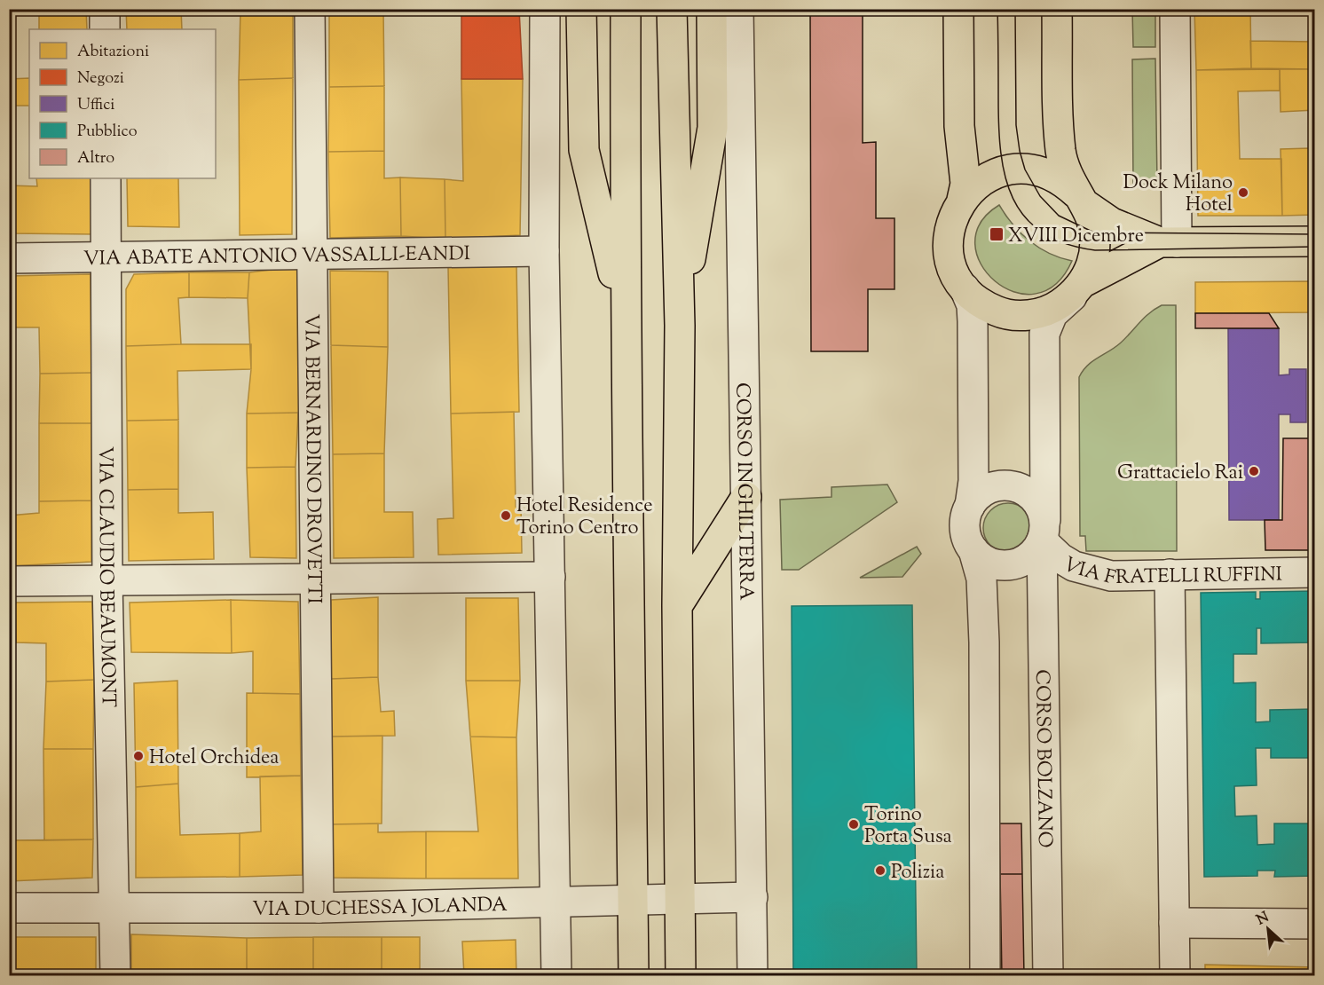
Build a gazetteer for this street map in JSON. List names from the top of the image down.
{
  "streets": {
    "street": [
      "VIA ABATE ANTONIO VASSALLI-EANDI",
      "VIA BERNARDINO DROVETTI",
      "CORSO INGHILTERRA",
      "VIA FRATELLI RUFFINI",
      "VIA CLAUDIO BEAUMONT",
      "CORSO BOLZANO",
      "VIA DUCHESSA JOLANDA"
    ]
  },
  "crossings": [
    ["VIA ABATE ANTONIO VASSALLI-EANDI", "VIA BERNARDINO DROVETTI"],
    ["VIA ABATE ANTONIO VASSALLI-EANDI", "VIA CLAUDIO BEAUMONT"],
    ["VIA BERNARDINO DROVETTI", "VIA DUCHESSA JOLANDA"],
    ["CORSO INGHILTERRA", "VIA DUCHESSA JOLANDA"],
    ["VIA FRATELLI RUFFINI", "CORSO BOLZANO"],
    ["VIA CLAUDIO BEAUMONT", "VIA DUCHESSA JOLANDA"]
  ],
  "places": {
    "other": [
      "Dock Milano Hotel",
      "Grattacielo Rai",
      "Hotel Residence Torino Centro",
      "Hotel Orchidea",
      "Torino Porta Susa",
      "Polizia"
    ],
    "transit": ["XVIII Dicembre"]
  },
  "legend": [
    "Abitazioni",
    "Negozi",
    "Uffici",
    "Pubblico",
    "Altro"
  ],
  "north": "top left"
}
